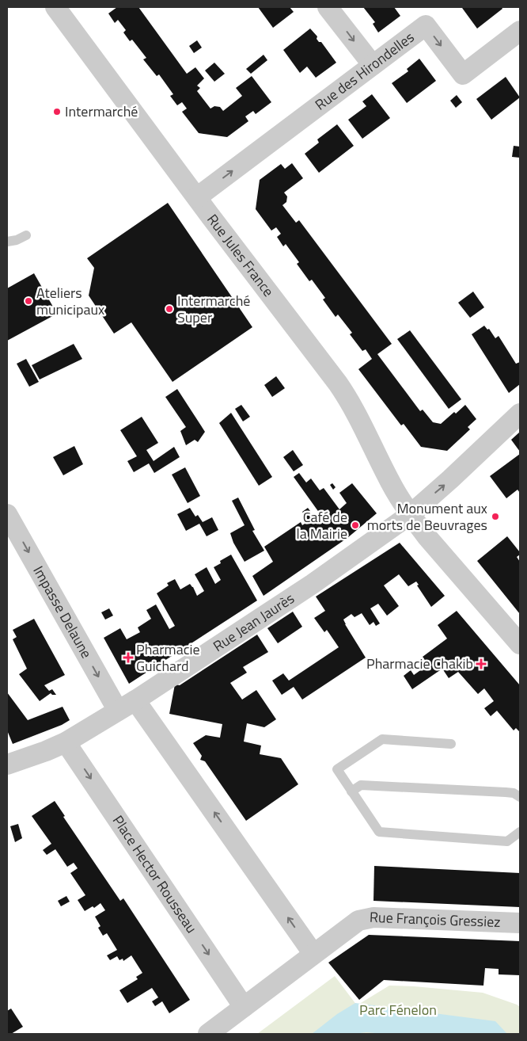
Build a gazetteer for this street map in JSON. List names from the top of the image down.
{
  "streets": {
    "street": [
      "Rue des Hirondelles",
      "Rue Jules France",
      "Impasse Delaune",
      "Rue Jean Jaurès",
      "Place Hector Rousseau",
      "Rue François Gressiez"
    ]
  },
  "crossings": [
    ["Rue des Hirondelles", "Rue Jules France"],
    ["Rue Jules France", "Rue Jean Jaurès"],
    ["Impasse Delaune", "Rue Jean Jaurès"],
    ["Rue Jean Jaurès", "Place Hector Rousseau"],
    ["Place Hector Rousseau", "Rue François Gressiez"]
  ],
  "one_way": ["Rue des Hirondelles", "Impasse Delaune"],
  "parks": ["Parc Fénelon"],
  "places": {
    "other": [
      "Intermarché",
      "Ateliers municipaux",
      "Intermarché Super",
      "Monument aux morts de Beuvrages",
      "Café de la Mairie"
    ],
    "health": ["Pharmacie Guichard", "Pharmacie Chakib"]
  }
}
